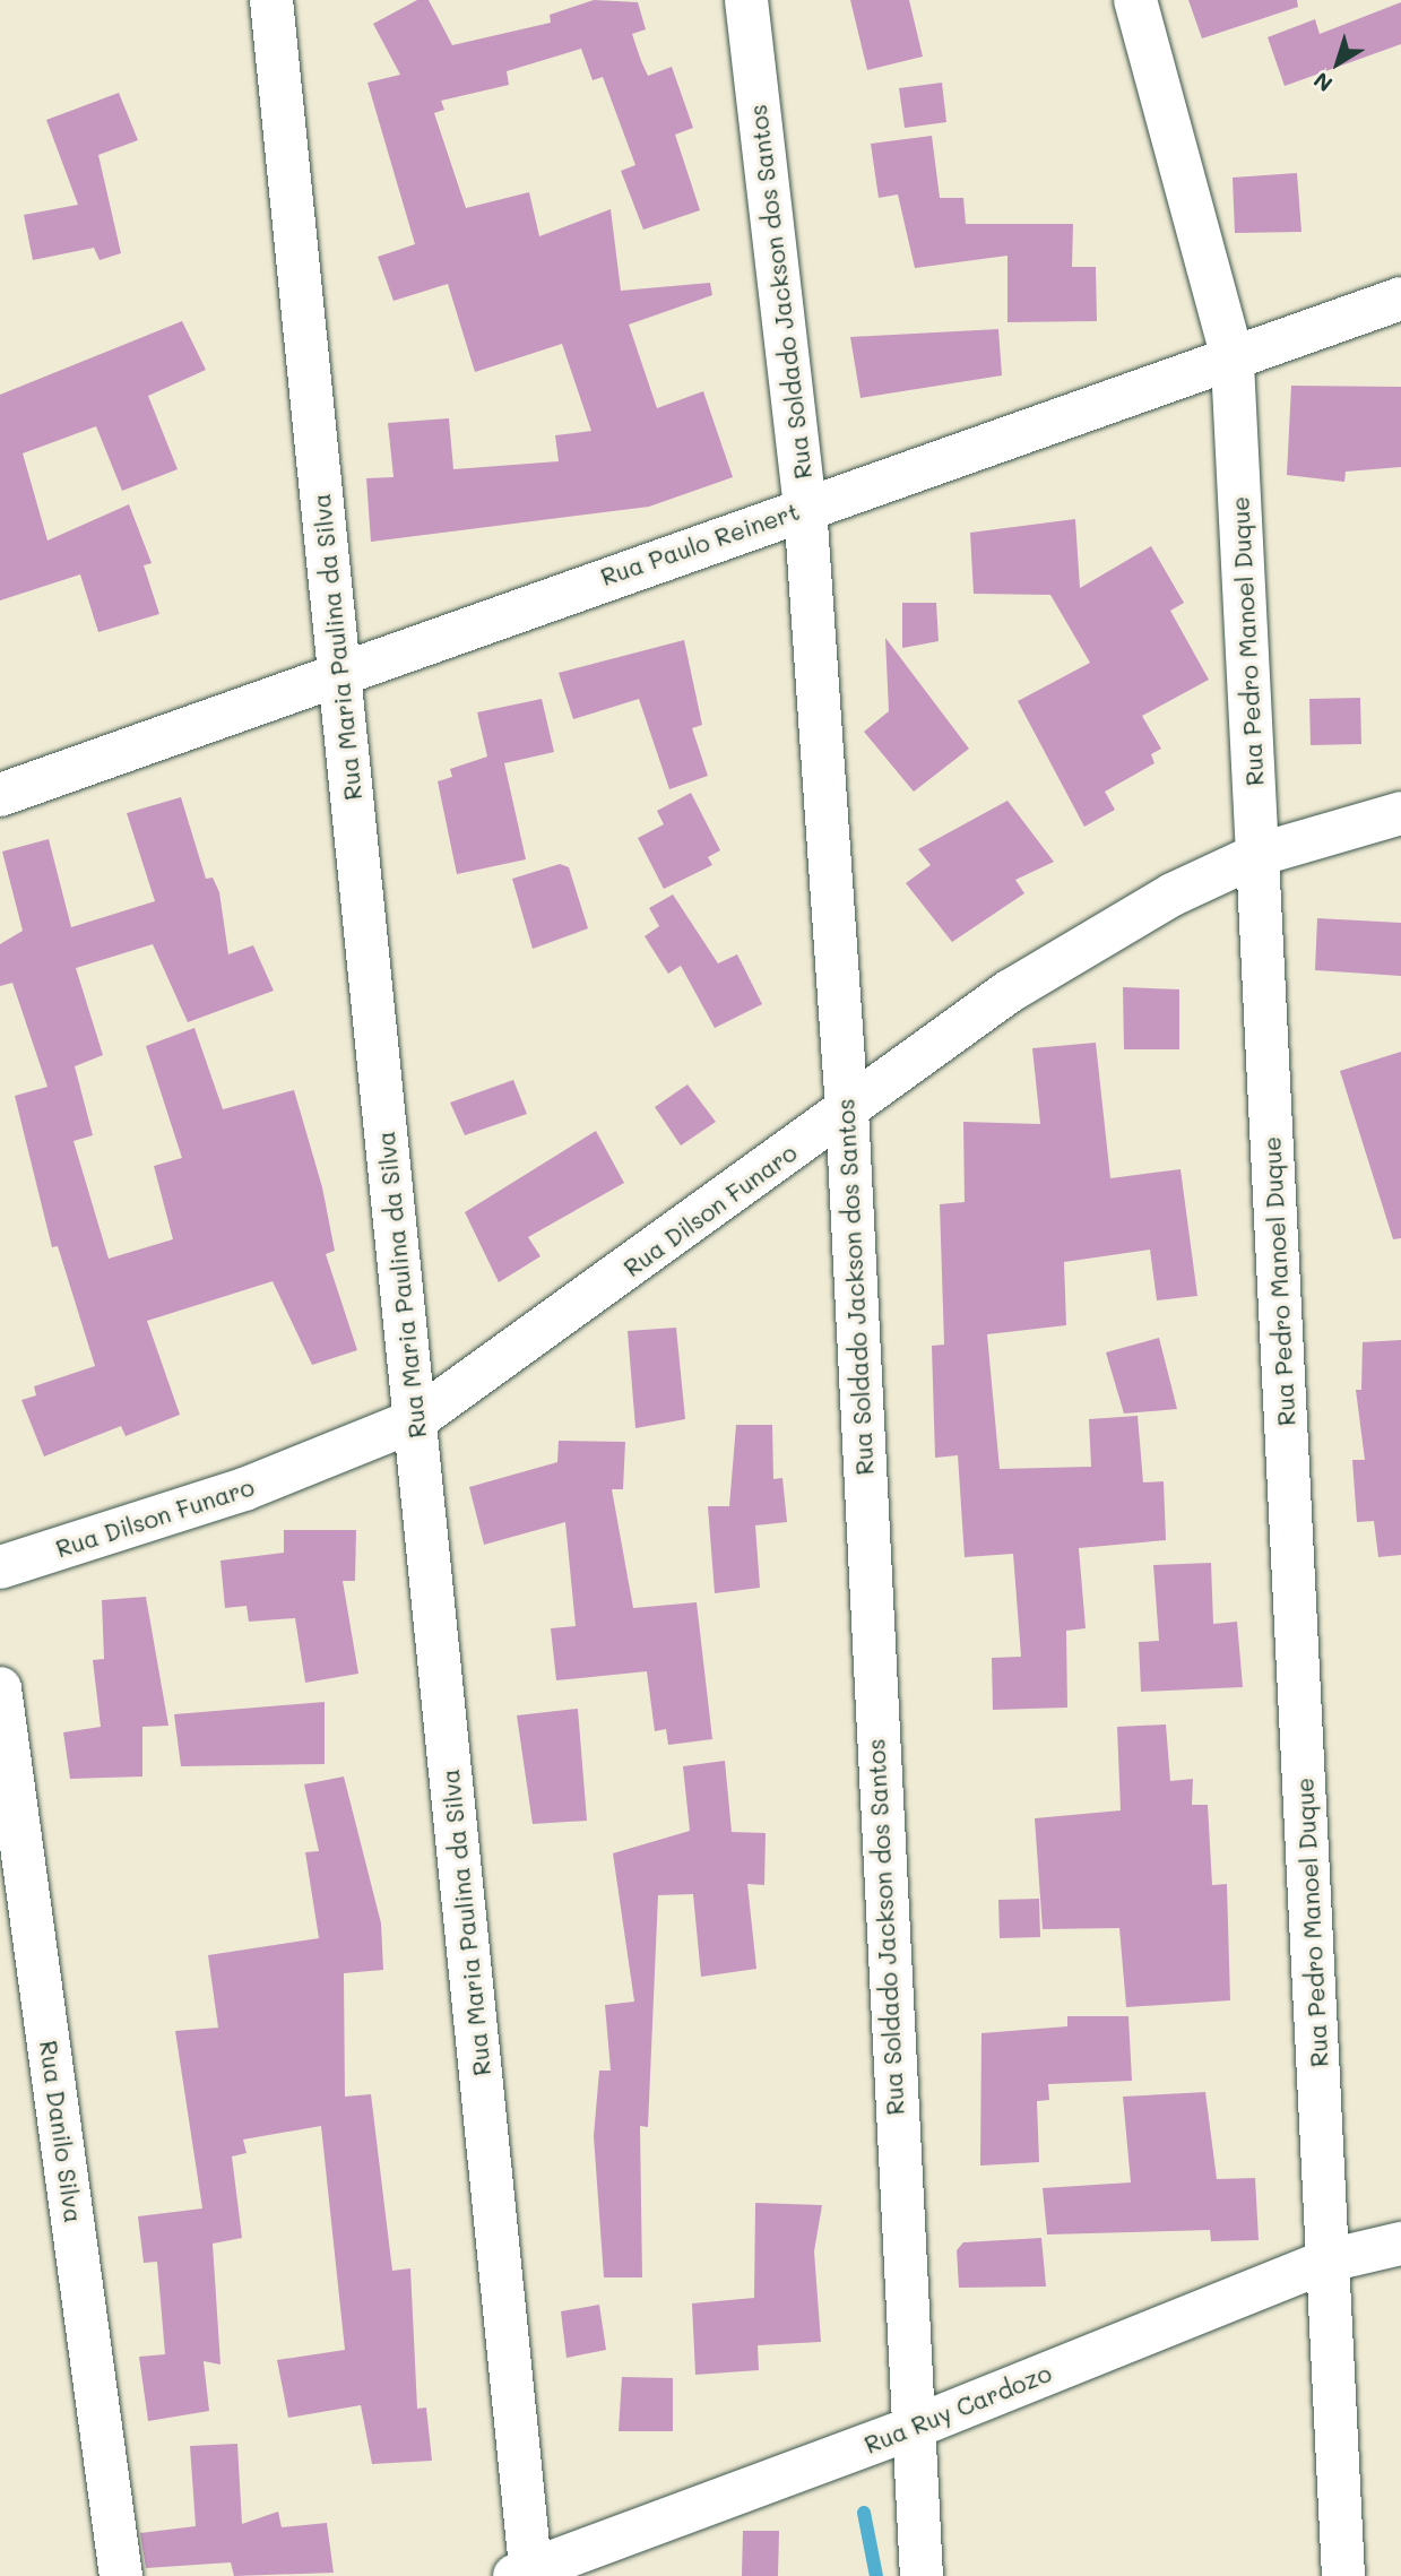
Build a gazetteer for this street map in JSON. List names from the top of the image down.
{
  "streets": {
    "street": [
      "Rua Soldado Jackson dos Santos",
      "Rua Paulo Reinert",
      "Rua Pedro Manoel Duque",
      "Rua Maria Paulina da Silva",
      "Rua Dilson Funaro",
      "Rua Danilo Silva",
      "Rua Ruy Cardozo"
    ]
  },
  "crossings": [
    ["Rua Soldado Jackson dos Santos", "Rua Paulo Reinert"],
    ["Rua Soldado Jackson dos Santos", "Rua Dilson Funaro"],
    ["Rua Soldado Jackson dos Santos", "Rua Ruy Cardozo"],
    ["Rua Paulo Reinert", "Rua Pedro Manoel Duque"],
    ["Rua Paulo Reinert", "Rua Maria Paulina da Silva"],
    ["Rua Pedro Manoel Duque", "Rua Dilson Funaro"],
    ["Rua Pedro Manoel Duque", "Rua Ruy Cardozo"],
    ["Rua Maria Paulina da Silva", "Rua Dilson Funaro"],
    ["Rua Maria Paulina da Silva", "Rua Ruy Cardozo"]
  ],
  "north": "bottom left"
}
